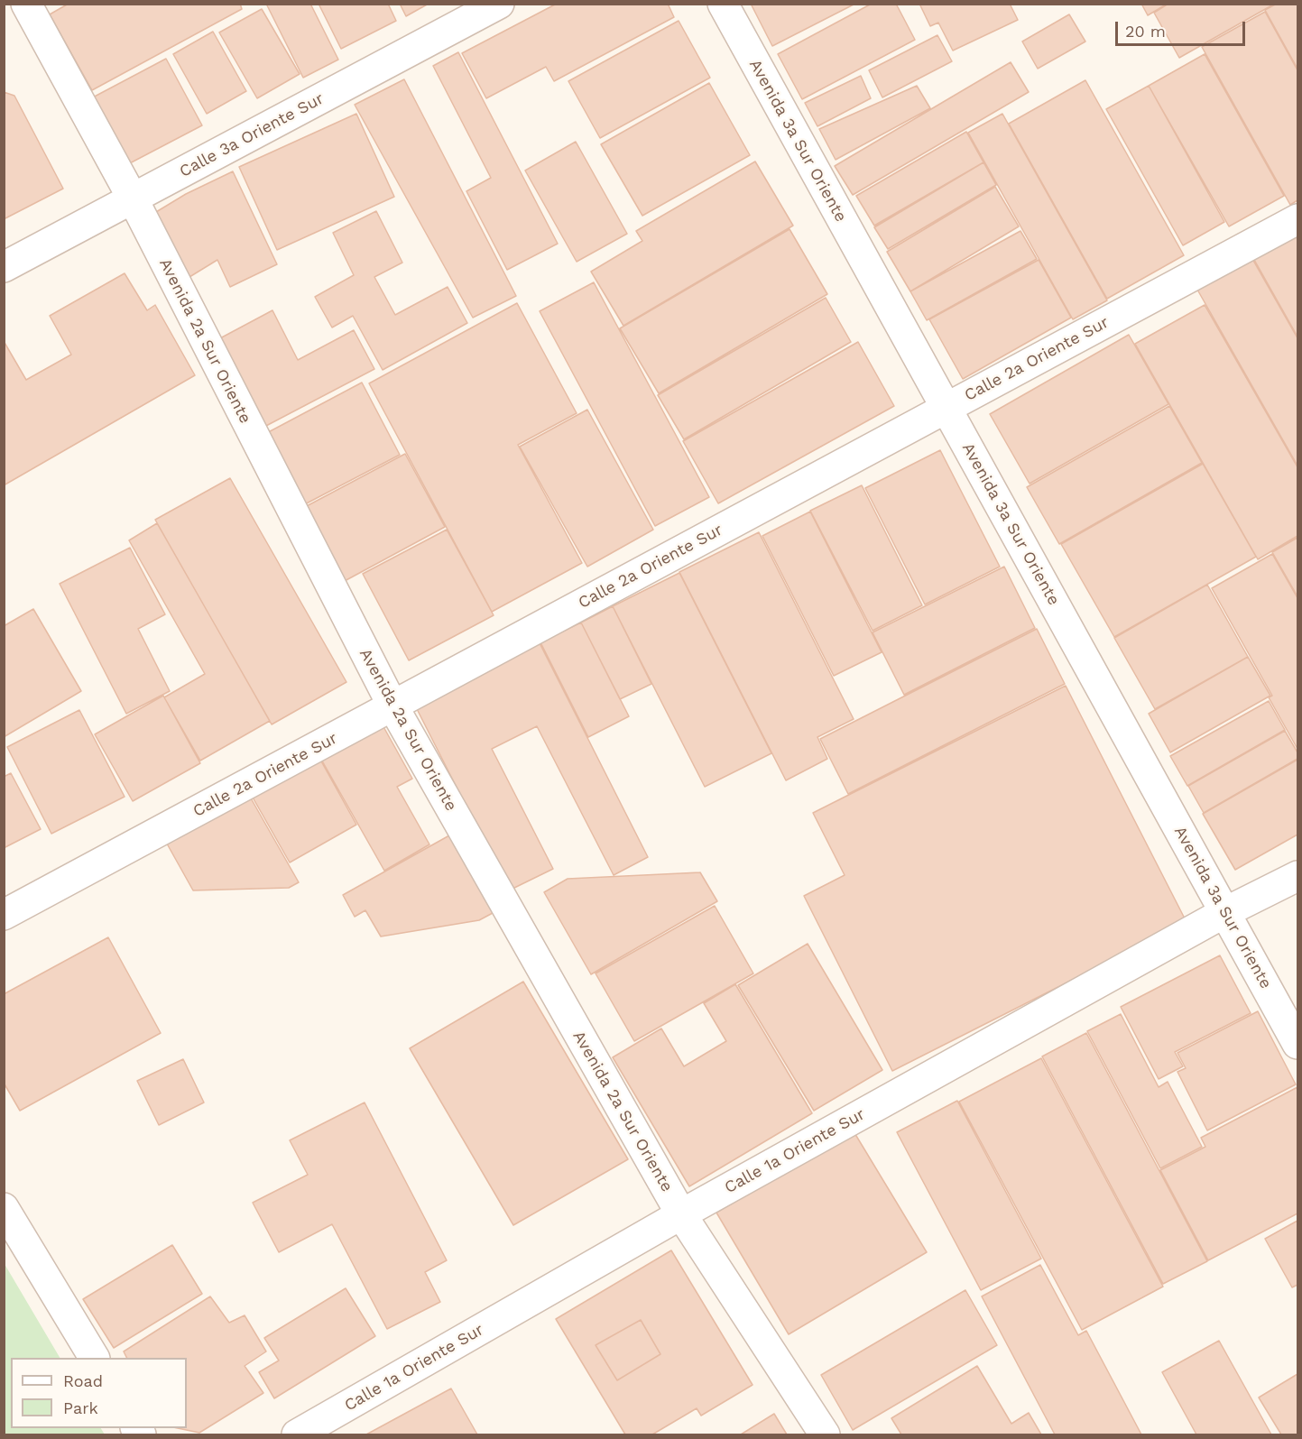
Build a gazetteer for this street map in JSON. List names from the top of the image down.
{
  "streets": {
    "street": [
      "Calle 3a Oriente Sur",
      "Avenida 3a Sur Oriente",
      "Avenida 2a Sur Oriente",
      "Calle 2a Oriente Sur",
      "Calle 1a Oriente Sur"
    ]
  },
  "crossings": [
    ["Calle 3a Oriente Sur", "Avenida 2a Sur Oriente"],
    ["Avenida 3a Sur Oriente", "Calle 2a Oriente Sur"],
    ["Avenida 3a Sur Oriente", "Calle 1a Oriente Sur"],
    ["Avenida 2a Sur Oriente", "Calle 2a Oriente Sur"],
    ["Avenida 2a Sur Oriente", "Calle 1a Oriente Sur"]
  ],
  "legend": ["Road", "Park"],
  "scale_bar": "20 m"
}
